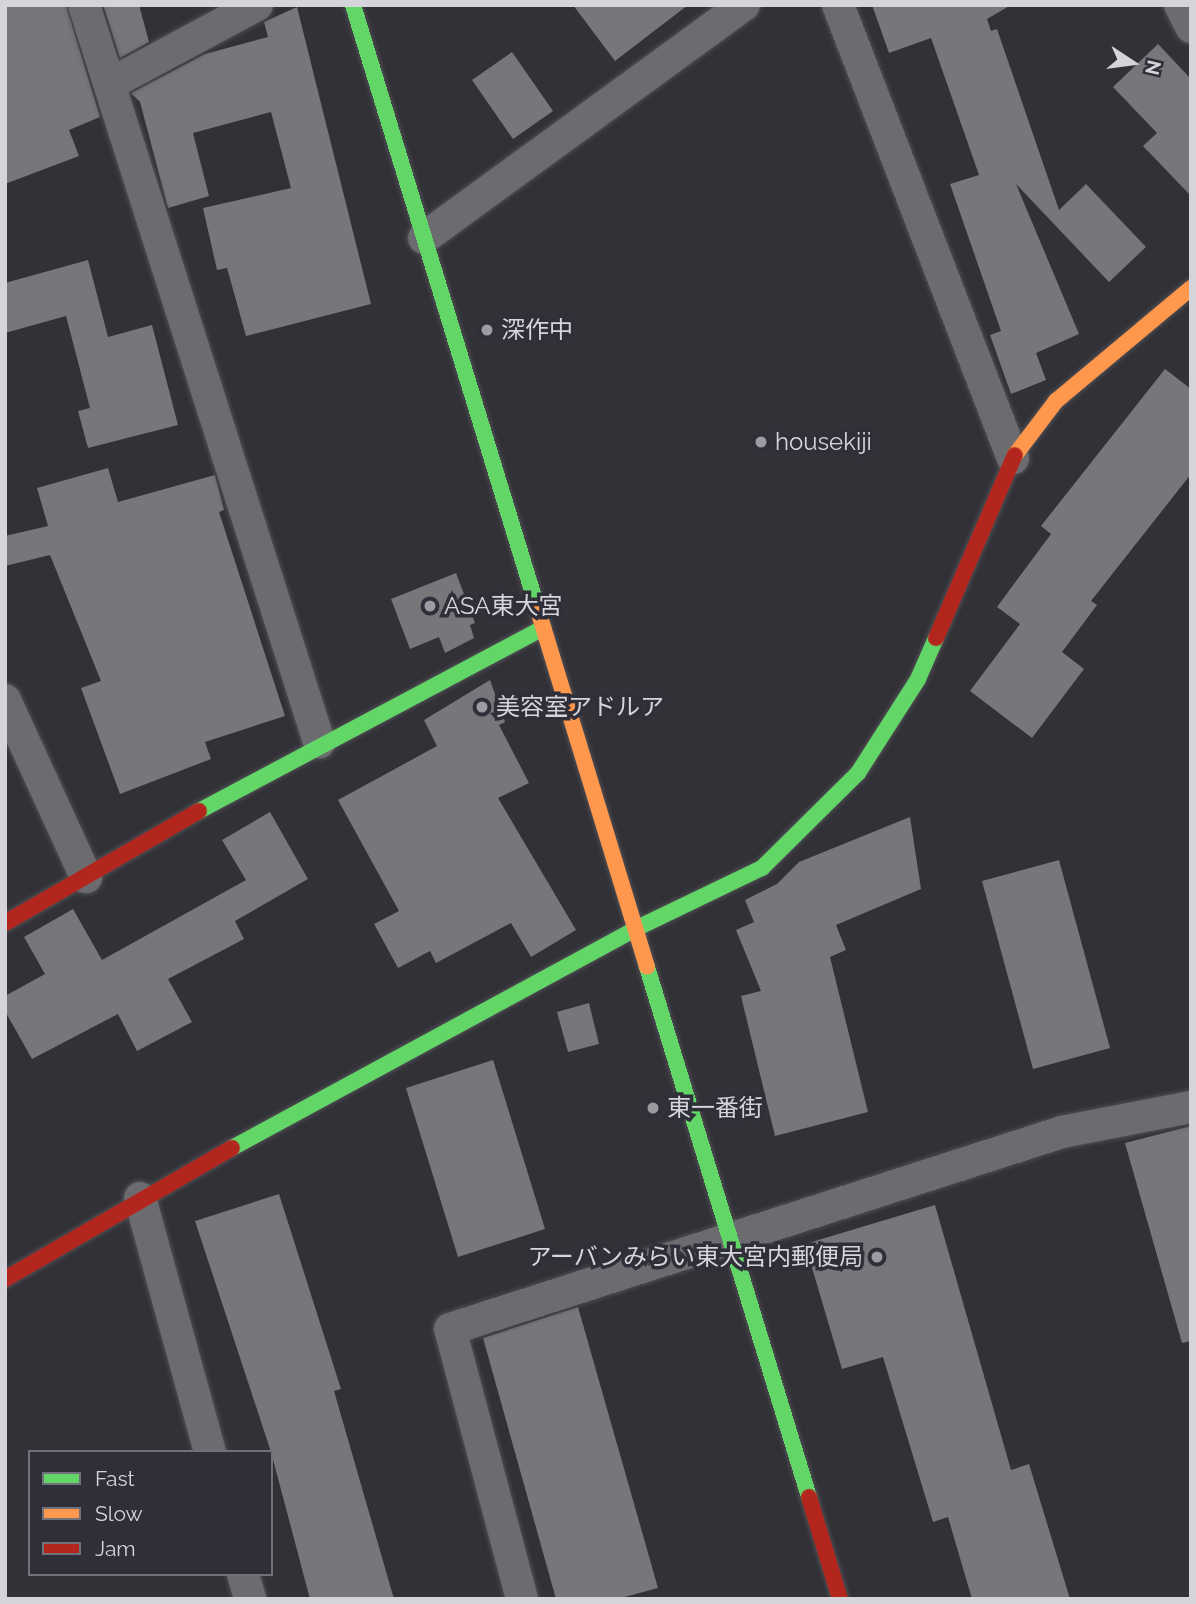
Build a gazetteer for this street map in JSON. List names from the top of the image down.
{
  "places": [
    "深作中",
    "housekiji",
    "ASA東大宮",
    "美容室アドルア",
    "東一番街",
    "アーバンみらい東大宮内郵便局"
  ],
  "legend": ["Fast", "Slow", "Jam"],
  "north": "right"
}
